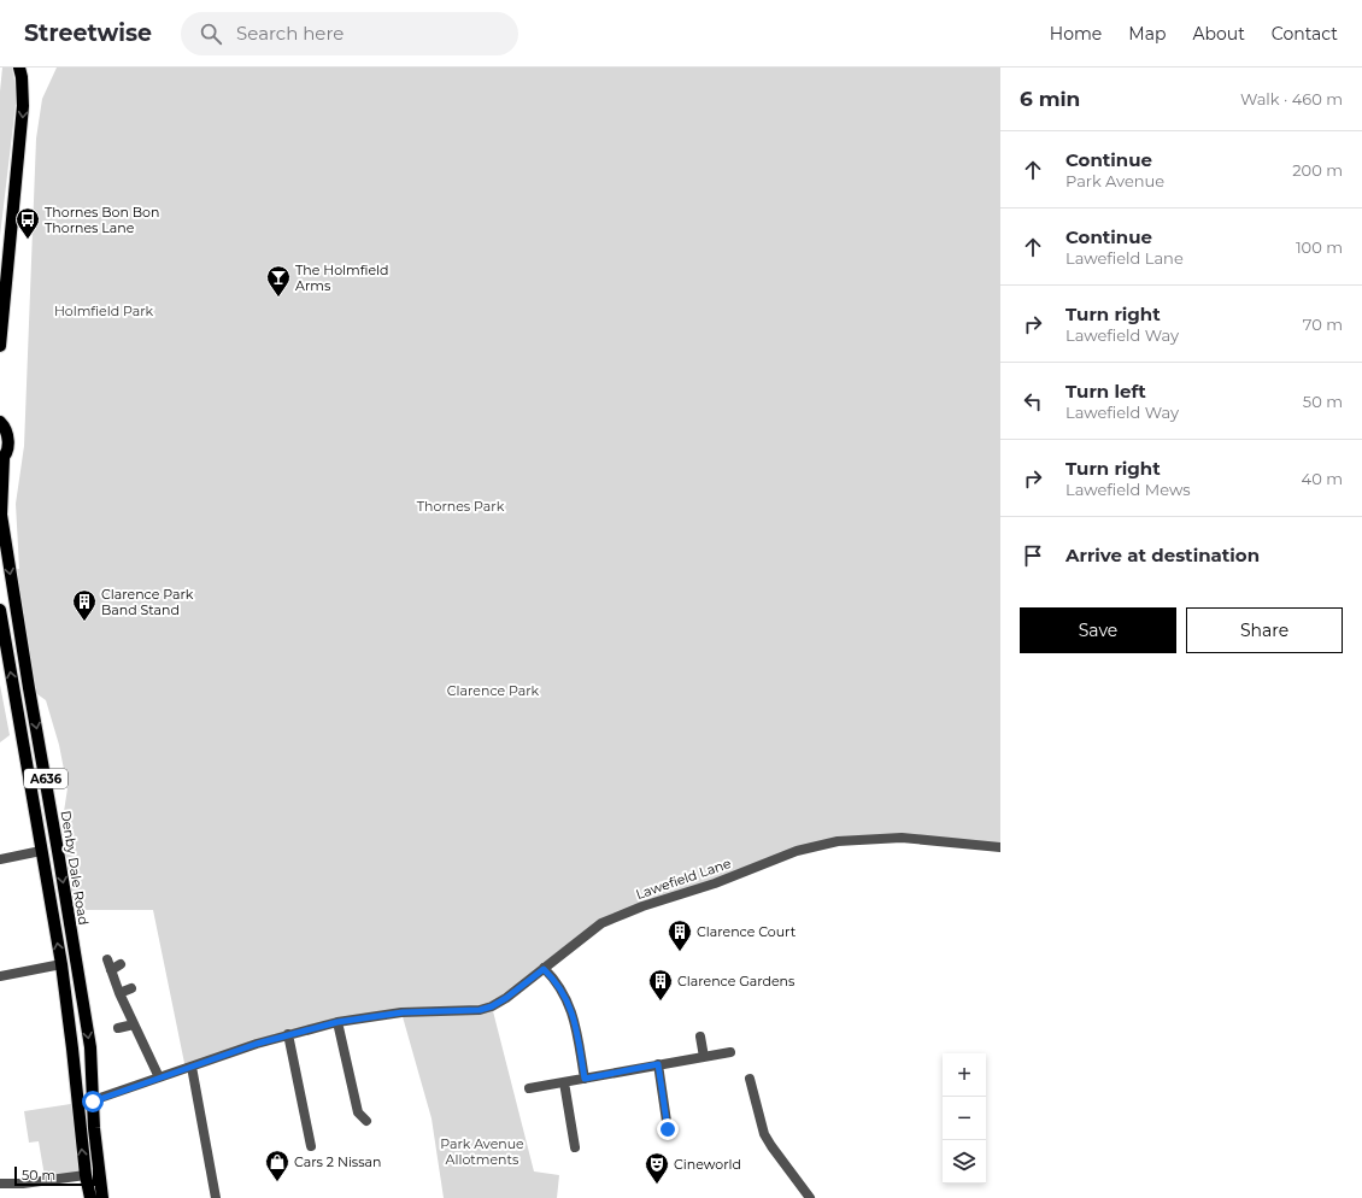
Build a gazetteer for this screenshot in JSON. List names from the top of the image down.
{
  "streets": {
    "main road": ["A636", "Denby Dale Road"],
    "street": ["Lawefield Lane"]
  },
  "crossings": [
    ["A636", "Denby Dale Road"],
    ["Denby Dale Road", "Lawefield Lane"]
  ],
  "parks": [
    "Holmfield Park",
    "Thornes Park",
    "Clarence Park",
    "Park Avenue Allotments"
  ],
  "places": {
    "bus stop": ["Thornes Bon Bon Thornes Lane"],
    "bar": ["The Holmfield Arms"],
    "building": ["Clarence Park Band Stand", "Clarence Court", "Clarence Gardens"],
    "shop": ["Cars 2 Nissan"],
    "theatre": ["Cineworld"]
  },
  "scale_bar": "50 m",
  "page": {
    "header": "Streetwise",
    "search": "Search here",
    "nav": [
      "Home",
      "Map",
      "About",
      "Contact"
    ],
    "heading": ["6 min", "Walk · 460 m"],
    "list": [
      ["Continue", "Park Avenue", "200 m"],
      ["Continue", "Lawefield Lane", "100 m"],
      ["Turn right", "Lawefield Way", "70 m"],
      ["Turn left", "Lawefield Way", "50 m"],
      ["Turn right", "Lawefield Mews", "40 m"],
      "Arrive at destination"
    ],
    "buttons": ["Save", "Share"],
    "map_buttons": ["+", "−"],
    "scale": "50 m"
  }
}
